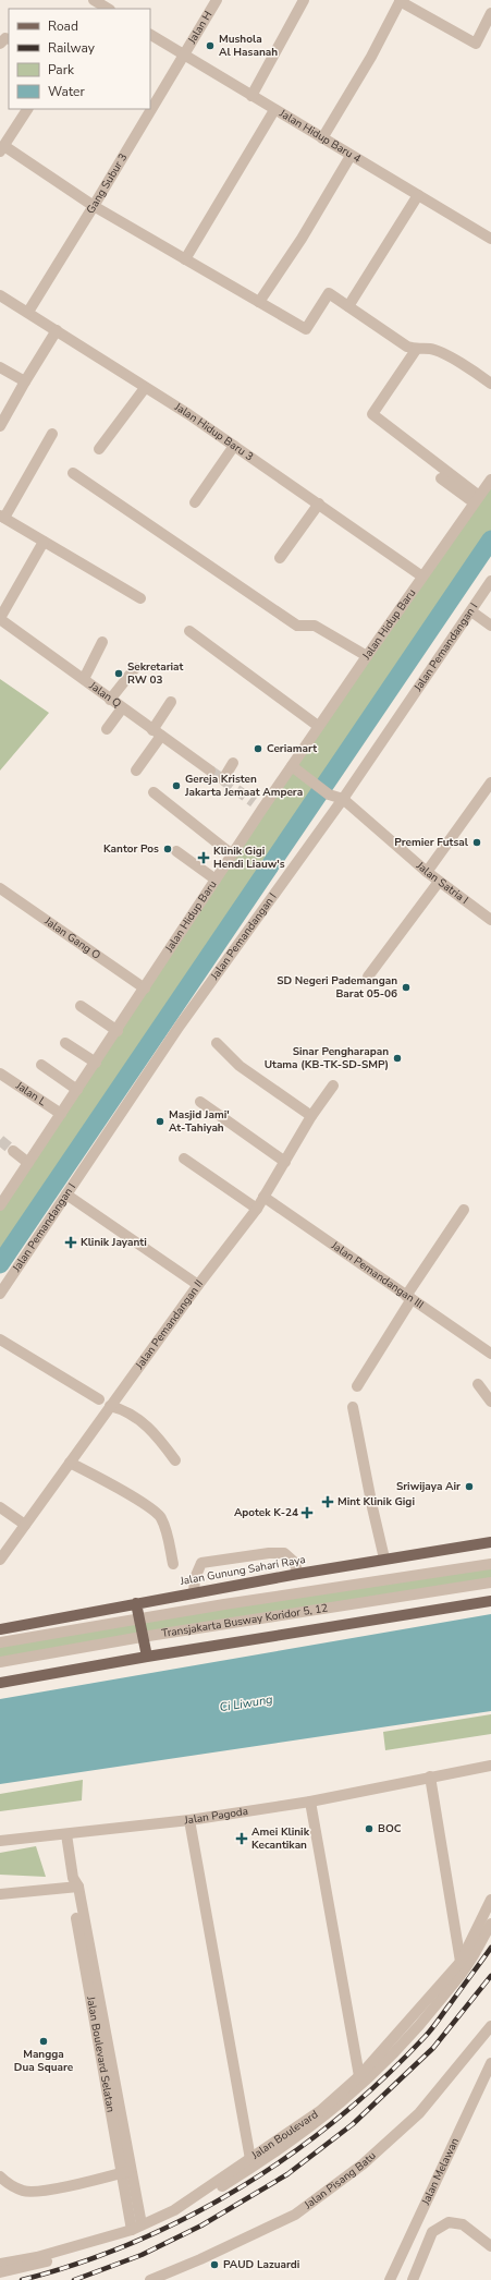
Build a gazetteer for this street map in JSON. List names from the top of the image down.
{
  "streets": {
    "main road": ["Jalan Gunung Sahari Raya"],
    "street": [
      "Jalan H",
      "Jalan Hidup Baru 4",
      "Gang Subur 3",
      "Jalan Hidup Baru 3",
      "Jalan Hidup Baru",
      "Jalan Pemandangan I",
      "Jalan Q",
      "Jalan Satria I",
      "Jalan Gang O",
      "Jalan L",
      "Jalan Pemandangan III",
      "Jalan Pemandangan II",
      "Transjakarta Busway Koridor 5, 12",
      "Jalan Pagoda",
      "Jalan Boulevard Selatan",
      "Jalan Boulevard",
      "Jalan Melawan",
      "Jalan Pisang Batu"
    ]
  },
  "crossings": [
    ["Jalan H", "Jalan Hidup Baru 4"],
    ["Jalan H", "Gang Subur 3"],
    ["Jalan Hidup Baru 4", "Gang Subur 3"],
    ["Gang Subur 3", "Jalan Hidup Baru 3"],
    ["Jalan Hidup Baru 3", "Jalan Hidup Baru"],
    ["Jalan Hidup Baru", "Jalan Satria I"],
    ["Jalan Hidup Baru", "Jalan Gang O"],
    ["Jalan Hidup Baru", "Jalan L"],
    ["Jalan Pemandangan I", "Jalan Satria I"],
    ["Jalan Pemandangan III", "Jalan Pemandangan II"],
    ["Jalan Pagoda", "Jalan Boulevard Selatan"],
    ["Jalan Boulevard Selatan", "Jalan Boulevard"]
  ],
  "water": ["Ci Liwung"],
  "places": {
    "other": [
      "Mushola Al Hasanah",
      "Sekretariat RW 03",
      "Ceriamart",
      "Gereja Kristen Jakarta Jemaat Ampera",
      "Premier Futsal",
      "Kantor Pos",
      "SD Negeri Pademangan Barat 05-06",
      "Sinar Pengharapan Utama (KB-TK-SD-SMP)",
      "Masjid Jami' At-Tahiyah",
      "Sriwijaya Air",
      "BOC",
      "Mangga Dua Square",
      "PAUD Lazuardi"
    ],
    "health": [
      "Klinik Gigi Hendi Liauw's",
      "Klinik Jayanti",
      "Mint Klinik Gigi",
      "Apotek K-24",
      "Amei Klinik Kecantikan"
    ]
  },
  "legend": [
    "Road",
    "Railway",
    "Park",
    "Water"
  ]
}
